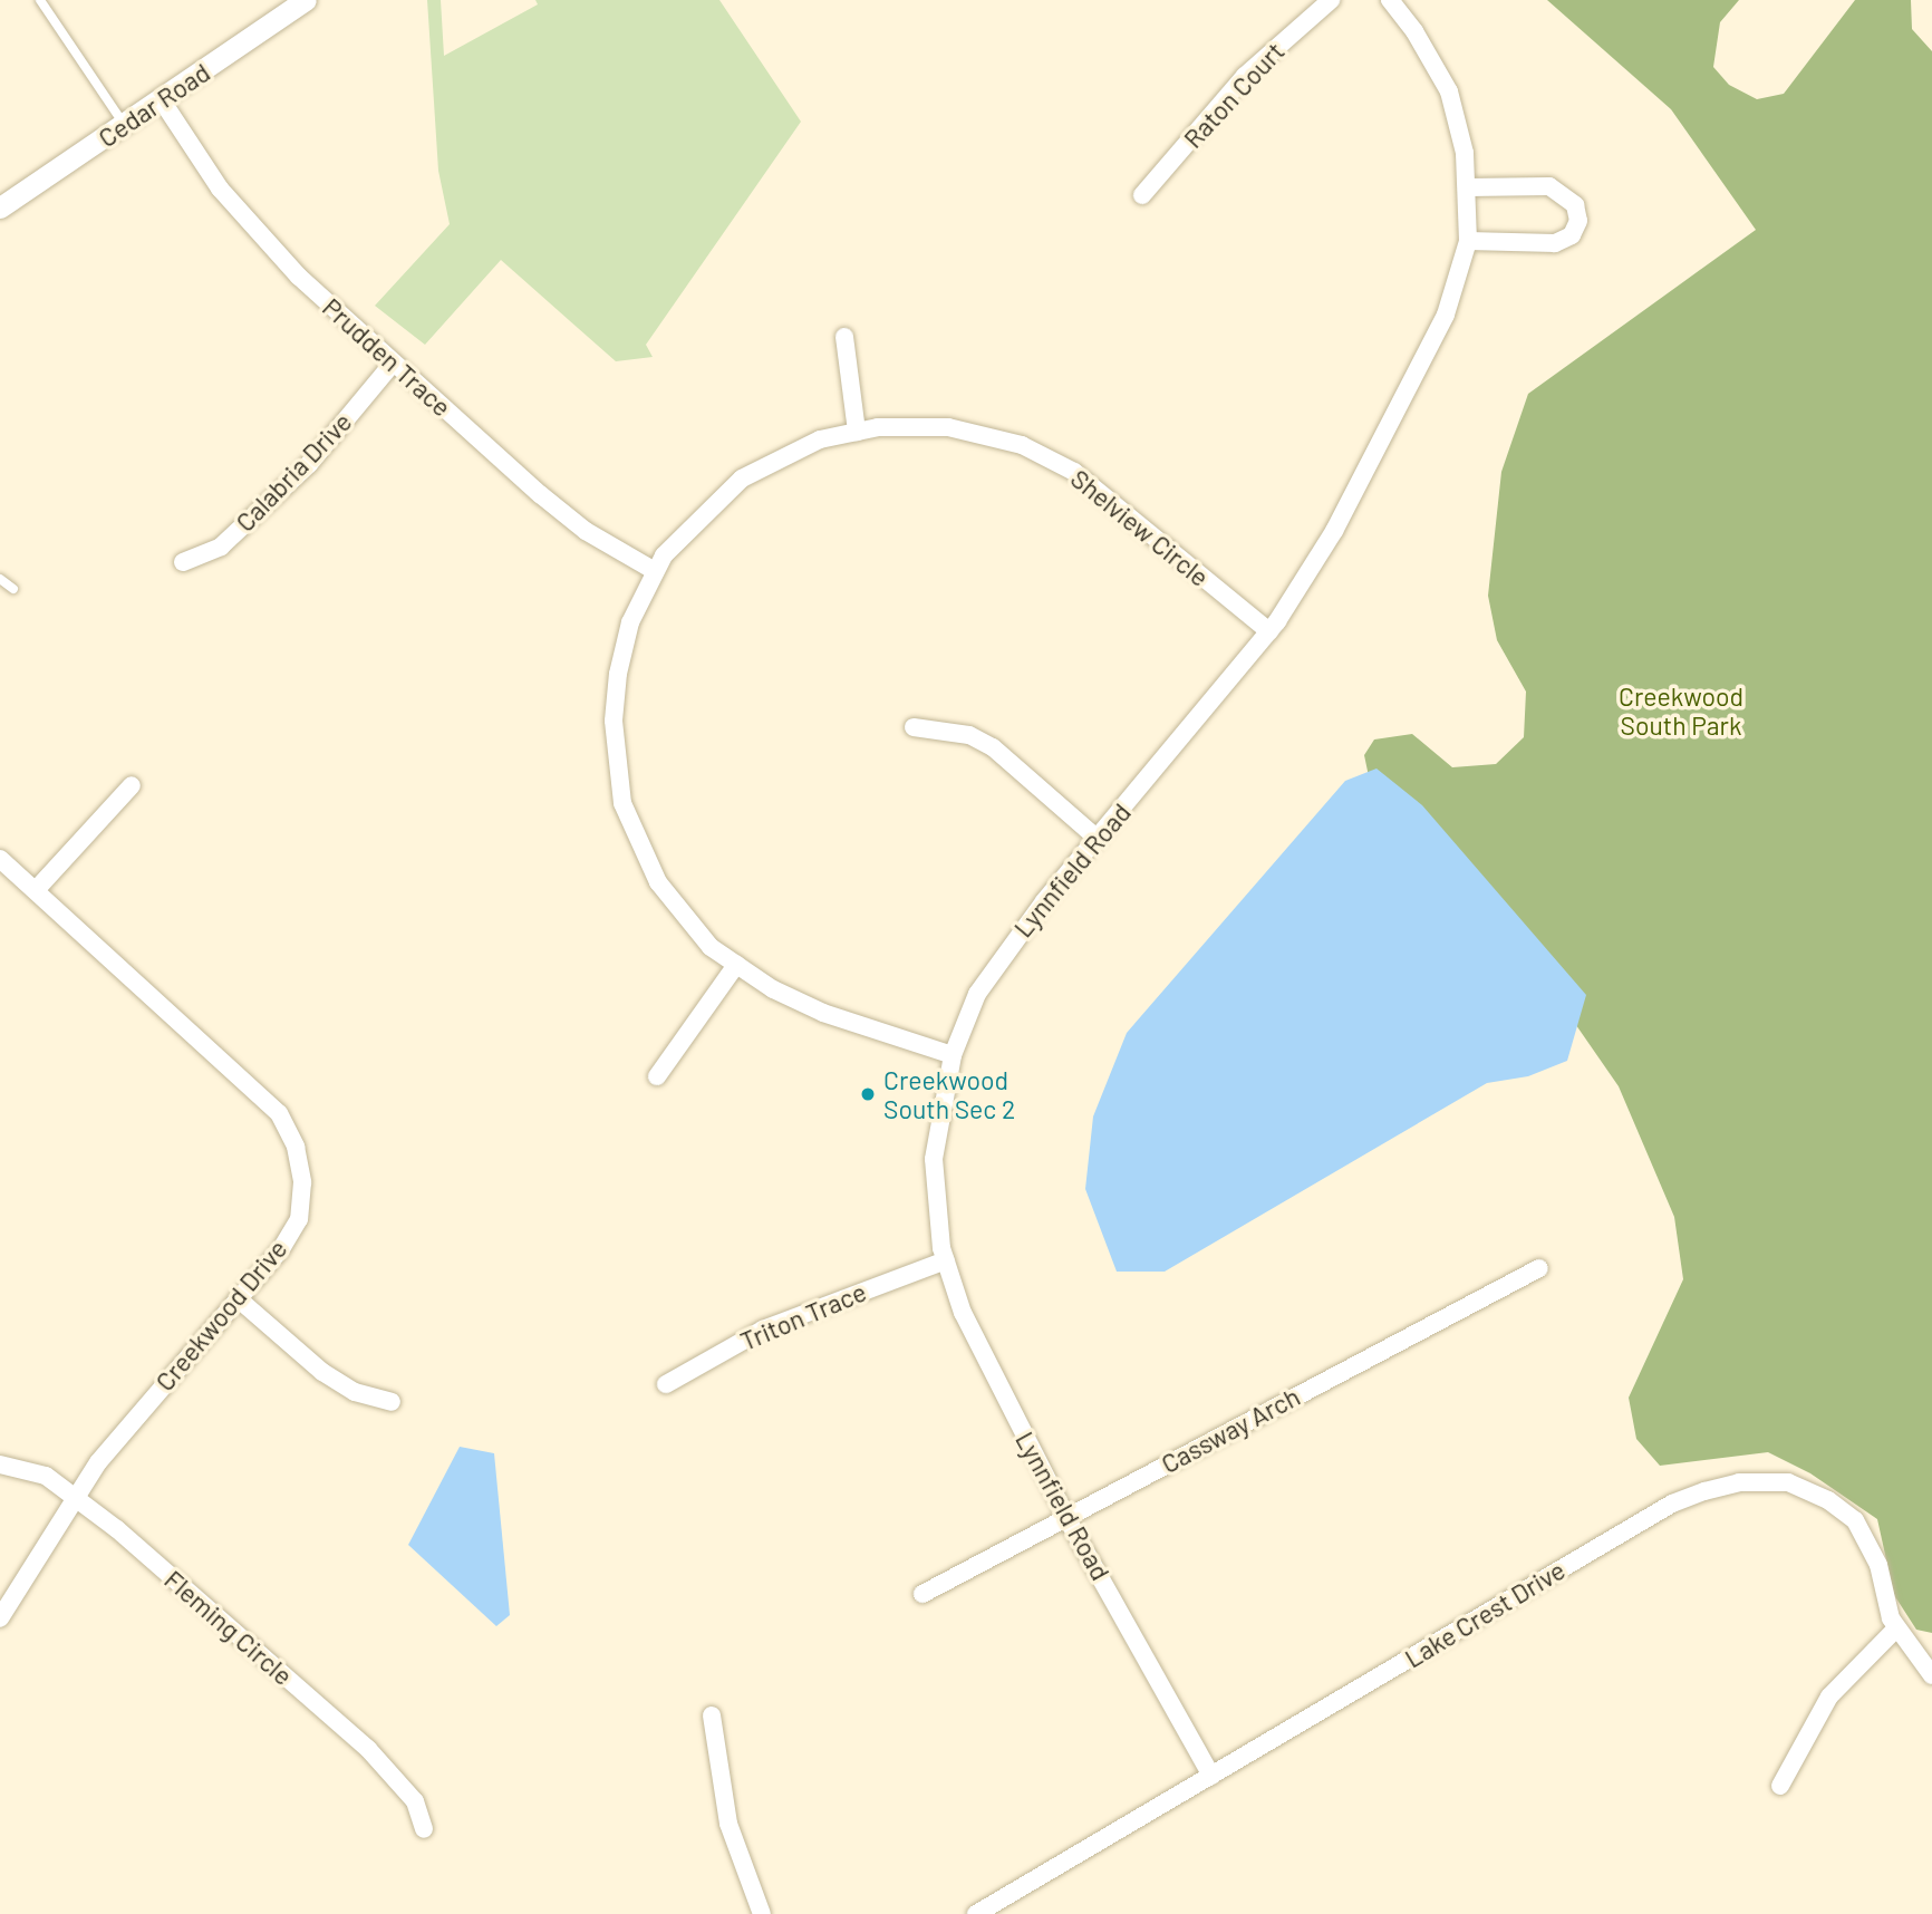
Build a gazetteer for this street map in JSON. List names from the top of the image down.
{
  "streets": {
    "street": [
      "Raton Court",
      "Cedar Road",
      "Prudden Trace",
      "Calabria Drive",
      "Shelview Circle",
      "Lynnfield Road",
      "Creekwood Drive",
      "Triton Trace",
      "Cassway Arch",
      "Lake Crest Drive",
      "Fleming Circle"
    ]
  },
  "crossings": [
    ["Cedar Road", "Prudden Trace"],
    ["Prudden Trace", "Calabria Drive"],
    ["Prudden Trace", "Shelview Circle"],
    ["Shelview Circle", "Lynnfield Road"],
    ["Lynnfield Road", "Triton Trace"],
    ["Lynnfield Road", "Cassway Arch"],
    ["Lynnfield Road", "Lake Crest Drive"],
    ["Creekwood Drive", "Fleming Circle"]
  ],
  "parks": ["Creekwood South Park"],
  "places": ["Creekwood South Sec 2"]
}
